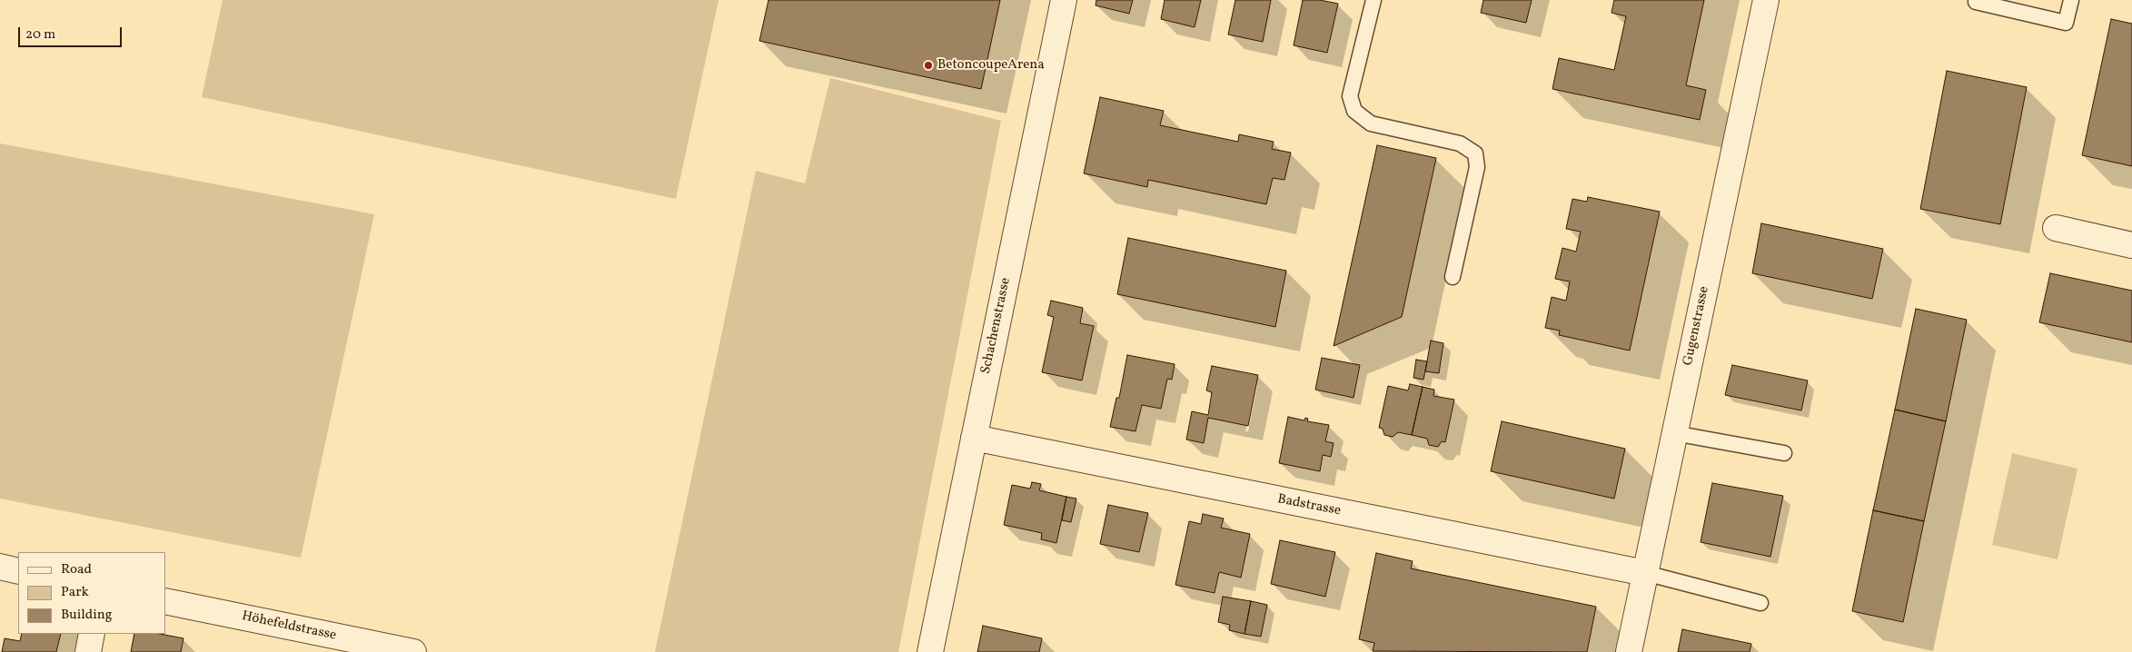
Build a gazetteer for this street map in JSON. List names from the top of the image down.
{
  "streets": {
    "street": [
      "Schachenstrasse",
      "Gugenstrasse",
      "Badstrasse",
      "Höhefeldstrasse"
    ]
  },
  "crossings": [
    ["Schachenstrasse", "Badstrasse"],
    ["Gugenstrasse", "Badstrasse"]
  ],
  "places": ["BetoncoupeArena"],
  "legend": ["Road", "Park", "Building"],
  "scale_bar": "20 m"
}
